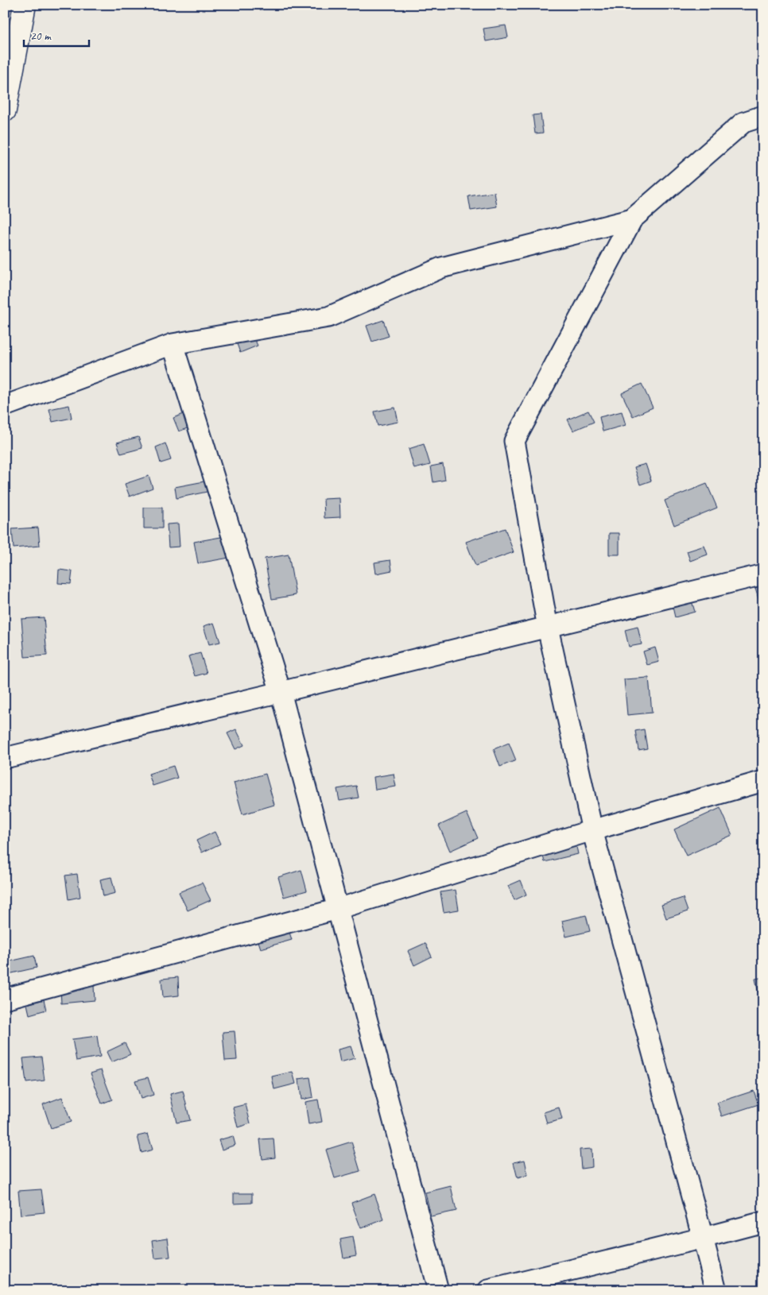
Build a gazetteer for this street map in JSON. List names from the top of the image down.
{
  "scale_bar": "20 m"
}
